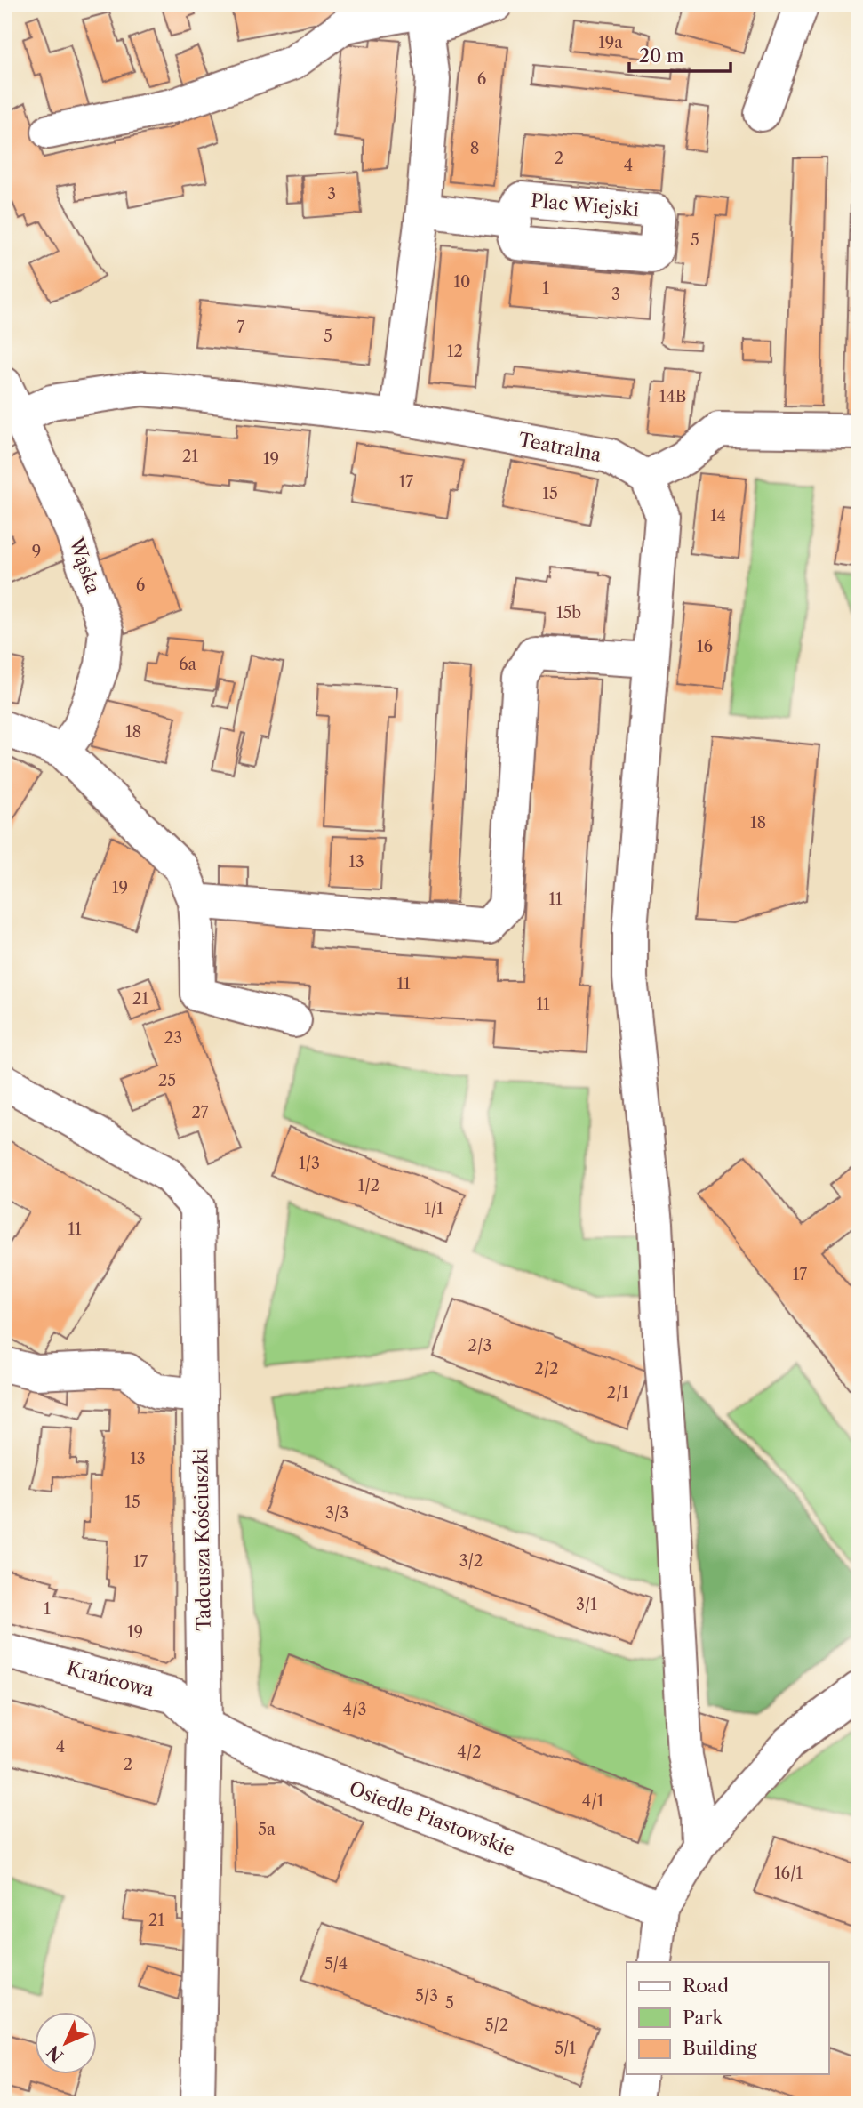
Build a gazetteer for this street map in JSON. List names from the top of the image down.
{
  "streets": {
    "street": [
      "Plac Wiejski",
      "Teatralna",
      "Wąska",
      "Tadeusza Kościuszki",
      "Krańcowa",
      "Osiedle Piastowskie"
    ]
  },
  "crossings": [
    ["Teatralna", "Wąska"],
    ["Tadeusza Kościuszki", "Krańcowa"],
    ["Tadeusza Kościuszki", "Osiedle Piastowskie"],
    ["Krańcowa", "Osiedle Piastowskie"]
  ],
  "house_numbers": [
    "19a",
    "6",
    "8",
    "2",
    "4",
    "3",
    "5",
    "10",
    "1",
    "3",
    "7",
    "5",
    "12",
    "14B",
    "21",
    "19",
    "17",
    "15",
    "14",
    "9",
    "6",
    "15b",
    "16",
    "6a",
    "18",
    "18",
    "13",
    "19",
    "11",
    "11",
    "21",
    "11",
    "23",
    "25",
    "27",
    "1/3",
    "1/2",
    "1/1",
    "11",
    "17",
    "2/3",
    "2/2",
    "2/1",
    "13",
    "15",
    "3/3",
    "3/2",
    "17",
    "3/1",
    "1",
    "19",
    "4/3",
    "4",
    "4/2",
    "2",
    "4/1",
    "5a",
    "16/1",
    "21",
    "5/4",
    "5/3",
    "5",
    "5/2",
    "5/1"
  ],
  "legend": ["Road", "Park", "Building"],
  "scale_bar": "20 m",
  "north": "bottom left"
}
